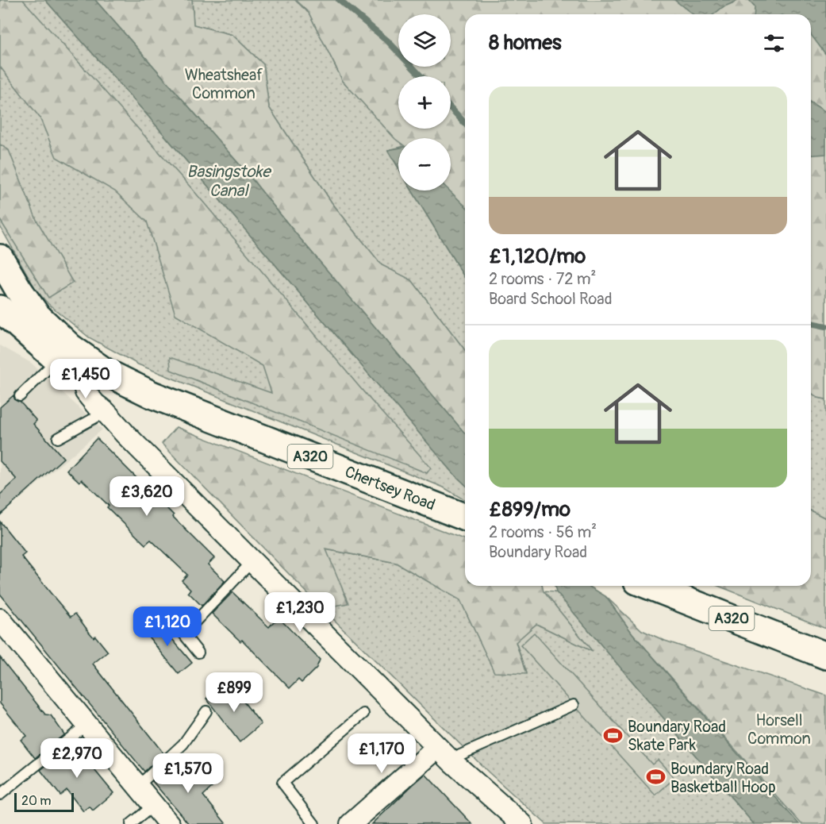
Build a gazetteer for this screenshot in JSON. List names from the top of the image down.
{
  "streets": {
    "main road": ["A320", "Chertsey Road"]
  },
  "water": ["Basingstoke Canal"],
  "parks": ["Wheatsheaf Common", "Horsell Common"],
  "places": {
    "sports": ["Boundary Road Skate Park", "Boundary Road Basketball Hoop"]
  },
  "scale_bar": "20 m",
  "page": {
    "map_buttons": ["+", "−"],
    "heading": "8 homes",
    "list": [
      {
        "name": "£1,120/mo",
        "note": "2 rooms · 72 m² · Board School Road"
      },
      {
        "name": "£899/mo",
        "note": "2 rooms · 56 m² · Boundary Road"
      }
    ],
    "price": [
      "£1,450",
      "£3,620",
      "£1,230",
      "£1,120",
      "£899",
      "£1,170",
      "£2,970",
      "£1,570"
    ],
    "scale": "20 m"
  }
}
